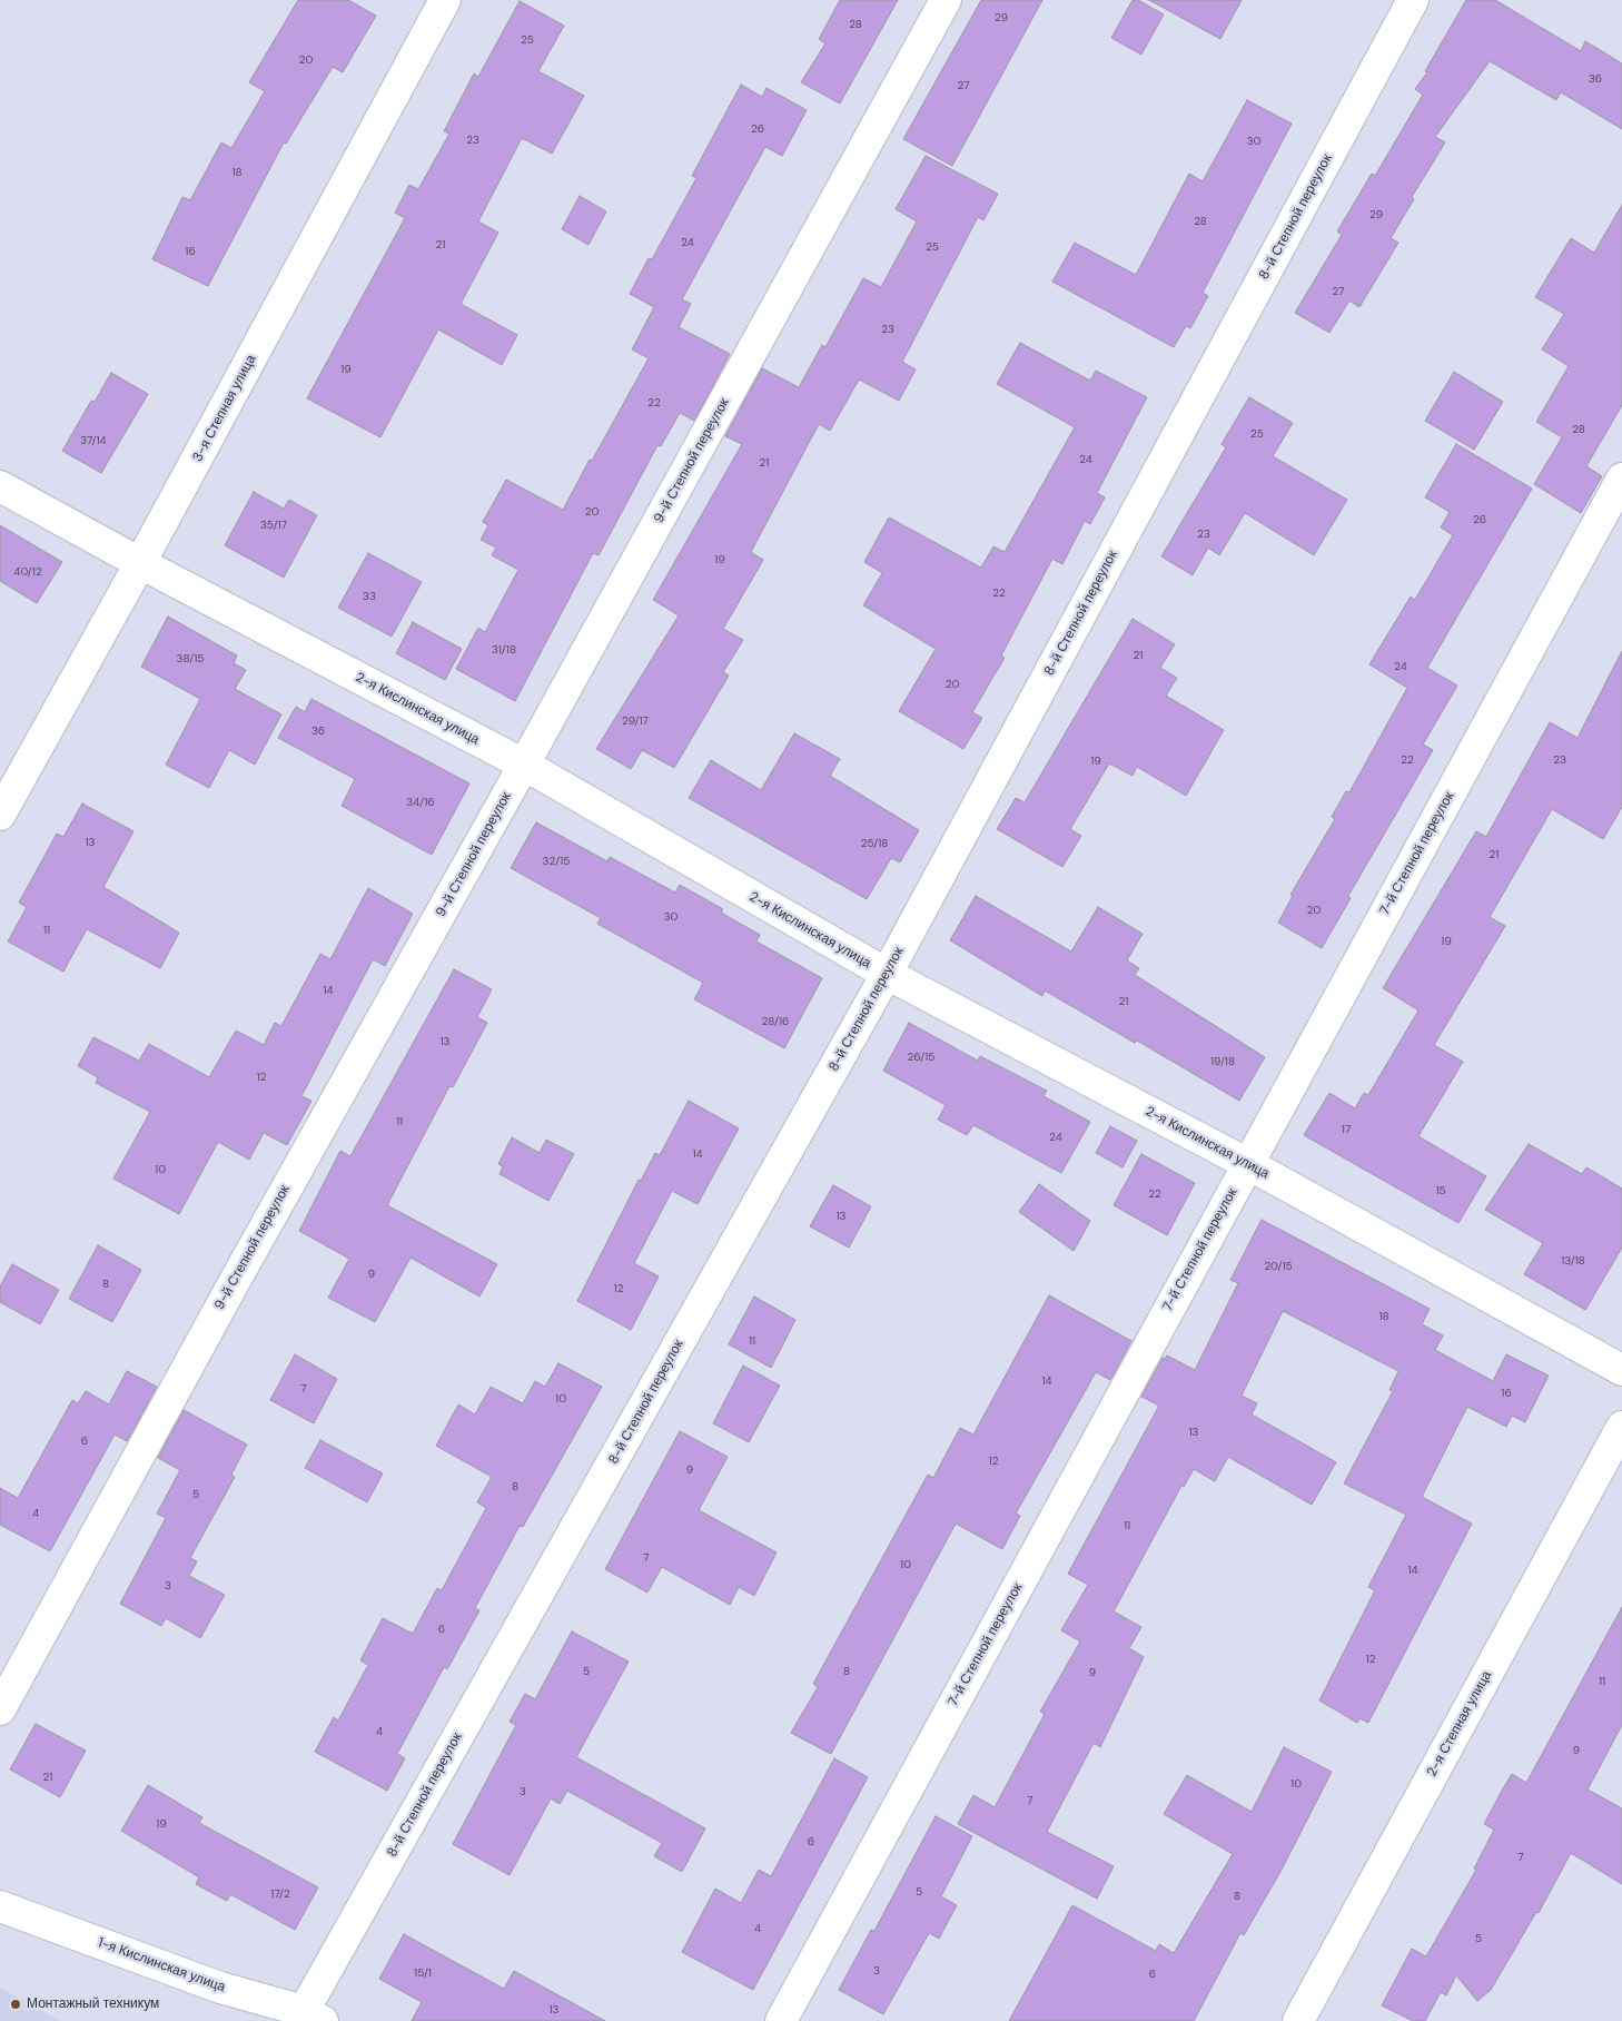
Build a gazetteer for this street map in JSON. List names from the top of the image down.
{
  "streets": {
    "street": [
      "8-й Степной переулок",
      "3-я Степная улица",
      "9-й Степной переулок",
      "2-я Кислинская улица",
      "7-й Степной переулок",
      "2-я Степная улица",
      "1-я Кислинская улица"
    ]
  },
  "crossings": [
    ["8-й Степной переулок", "2-я Кислинская улица"],
    ["8-й Степной переулок", "1-я Кислинская улица"],
    ["3-я Степная улица", "2-я Кислинская улица"],
    ["9-й Степной переулок", "2-я Кислинская улица"],
    ["2-я Кислинская улица", "7-й Степной переулок"]
  ],
  "places": ["Монтажный техникум"],
  "house_numbers": [
    "29",
    "28",
    "25",
    "20",
    "36",
    "27",
    "26",
    "23",
    "30",
    "18",
    "29",
    "28",
    "24",
    "21",
    "25",
    "16",
    "27",
    "23",
    "19",
    "22",
    "28",
    "25",
    "37/14",
    "24",
    "21",
    "20",
    "26",
    "35/17",
    "23",
    "19",
    "40/12",
    "22",
    "33",
    "31/18",
    "21",
    "38/15",
    "24",
    "20",
    "29/17",
    "36",
    "22",
    "23",
    "19",
    "34/16",
    "13",
    "25/18",
    "21",
    "32/15",
    "20",
    "30",
    "11",
    "19",
    "14",
    "21",
    "28/16",
    "13",
    "26/15",
    "19/18",
    "12",
    "11",
    "17",
    "24",
    "14",
    "10",
    "15",
    "22",
    "13",
    "13/18",
    "20/15",
    "9",
    "8",
    "12",
    "18",
    "11",
    "14",
    "7",
    "16",
    "10",
    "13",
    "6",
    "12",
    "9",
    "8",
    "5",
    "4",
    "11",
    "7",
    "10",
    "14",
    "3",
    "6",
    "12",
    "5",
    "8",
    "9",
    "11",
    "4",
    "9",
    "21",
    "10",
    "3",
    "7",
    "19",
    "6",
    "7",
    "5",
    "17/2",
    "8",
    "4",
    "5",
    "3",
    "15/1",
    "6",
    "13"
  ]
}
